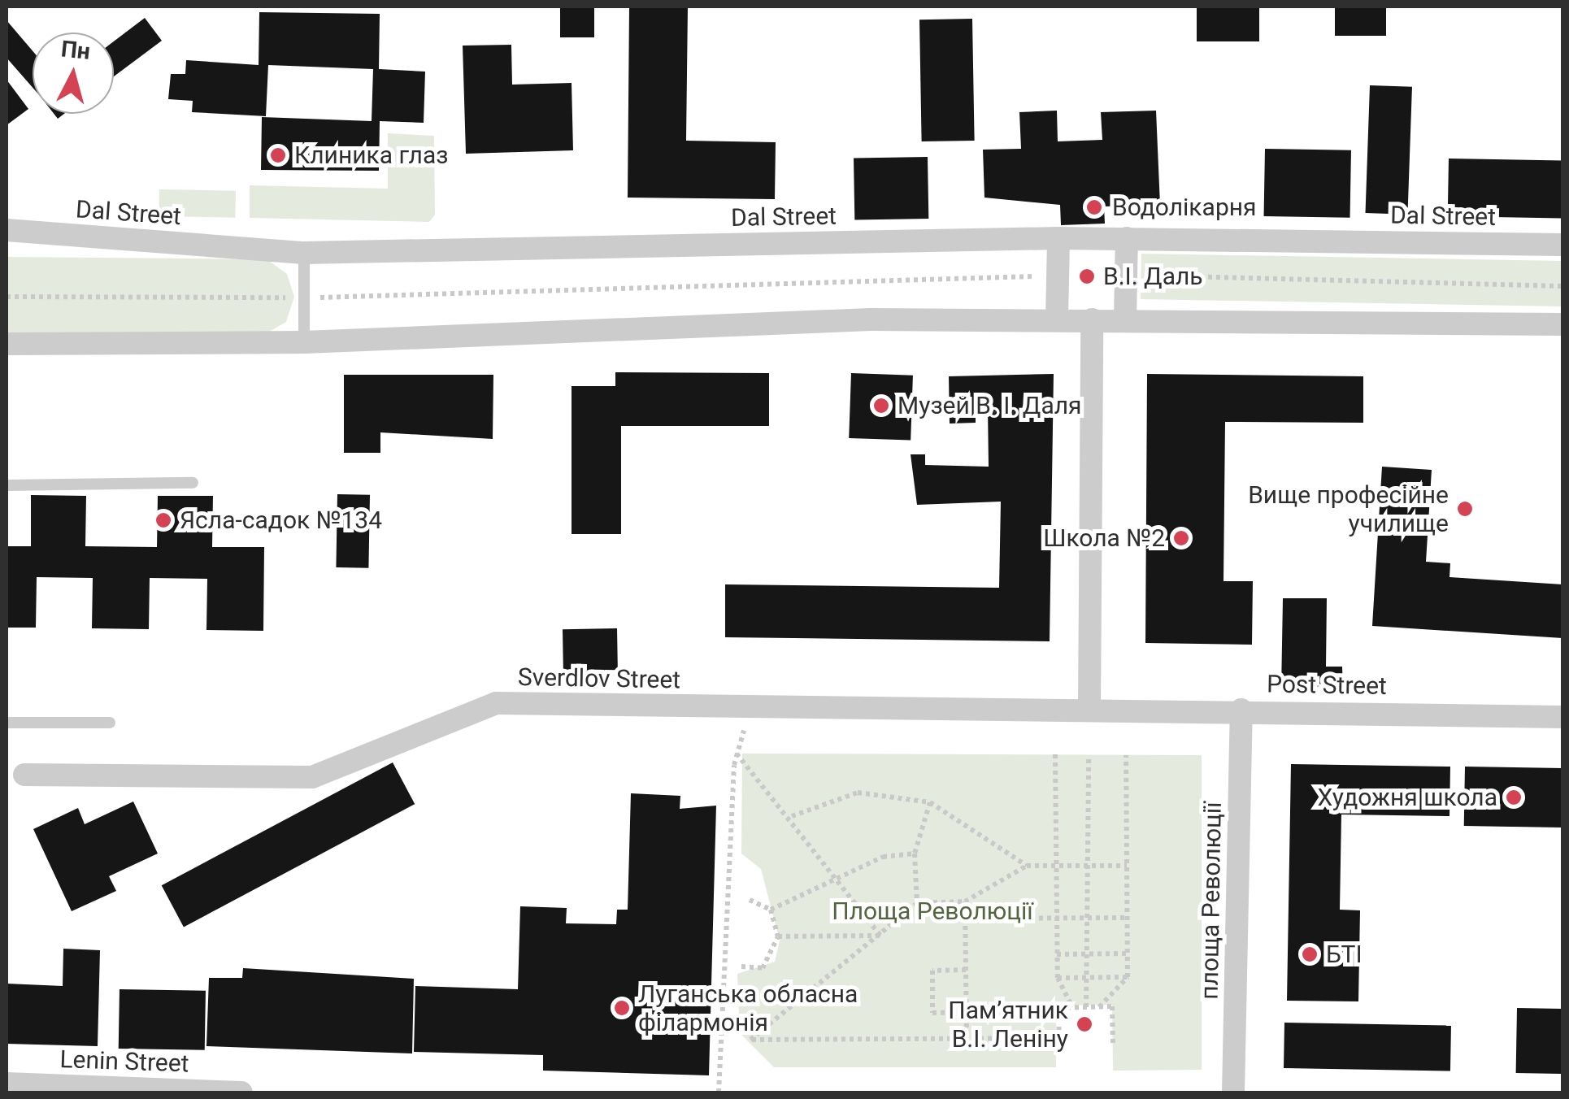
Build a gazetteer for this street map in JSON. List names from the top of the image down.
{
  "streets": {
    "street": [
      "Dal Street",
      "Sverdlov Street",
      "Post Street",
      "площа Революції",
      "Lenin Street"
    ]
  },
  "crossings": [
    ["Sverdlov Street", "Post Street"],
    ["Post Street", "площа Революції"]
  ],
  "parks": ["Площа Революції"],
  "places": [
    "Клиника глаз",
    "Водолікарня",
    "В.І. Даль",
    "Музей В. І. Даля",
    "Вище професійне училище",
    "Ясла-садок №134",
    "Школа №2",
    "Художня школа",
    "БТІ",
    "Луганська обласна філармонія",
    "Пам’ятник В.І. Леніну"
  ],
  "north": "top"
}
